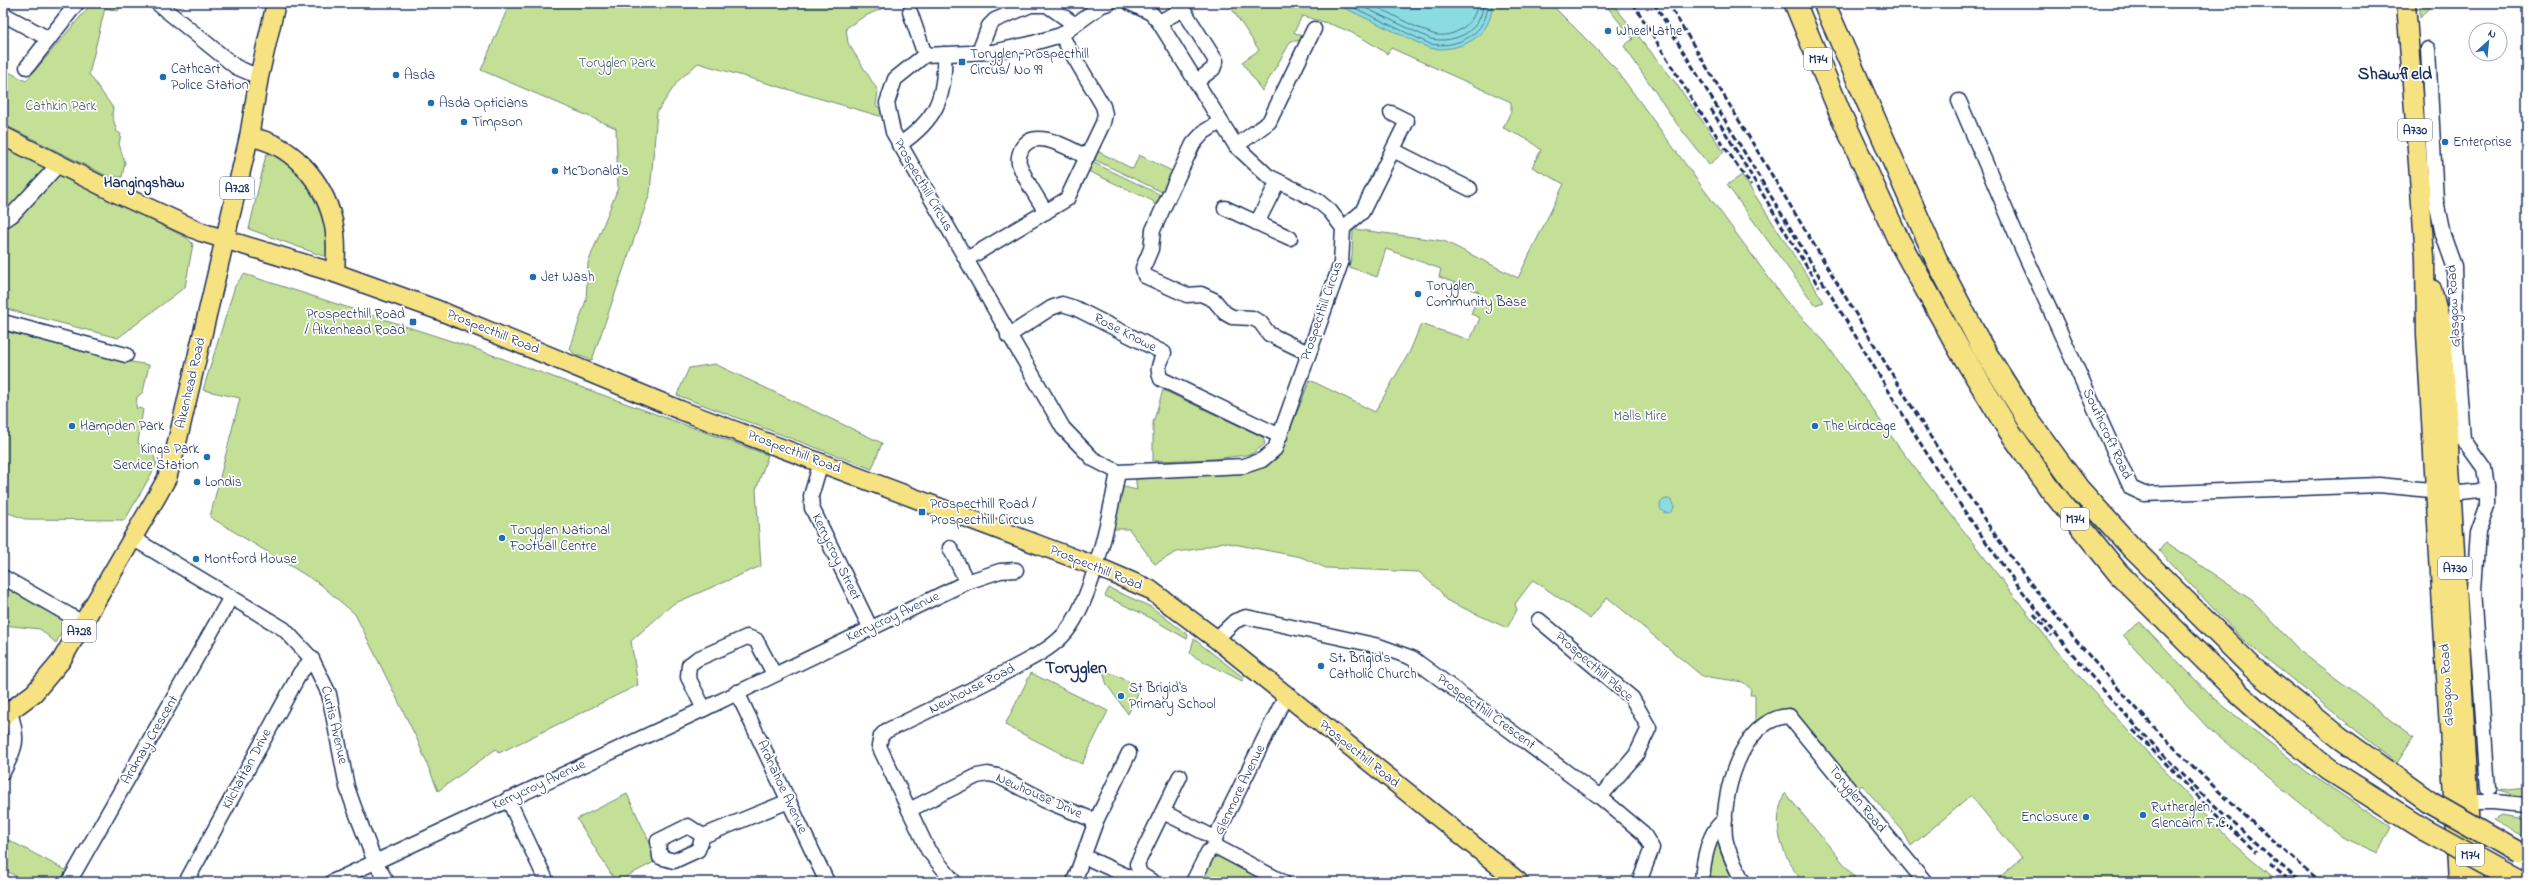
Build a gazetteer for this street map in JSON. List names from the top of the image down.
{
  "streets": {
    "highway": ["M74"],
    "main road": [
      "A730",
      "A728",
      "Glasgow Road",
      "Prospecthill Road",
      "Aikenhead Road"
    ],
    "street": [
      "Prospecthill Circus",
      "Rose Knowe",
      "Southcroft Road",
      "Kerrycroy Street",
      "Kerrycroy Avenue",
      "Prospecthill Place",
      "Newhouse Road",
      "Prospecthill Crescent",
      "Curtis Avenue",
      "Ardmay Crescent",
      "Kilchattan Drive",
      "Ardnahoe Avenue",
      "Glenmore Avenue",
      "Newhouse Drive",
      "Toryglen Road"
    ]
  },
  "crossings": [
    ["Prospecthill Circus", "Rose Knowe"],
    ["Glasgow Road", "Southcroft Road"],
    ["Prospecthill Road", "Aikenhead Road"],
    ["Prospecthill Road", "Kerrycroy Street"],
    ["Prospecthill Road", "Newhouse Road"],
    ["Prospecthill Road", "Prospecthill Crescent"],
    ["Prospecthill Road", "Glenmore Avenue"],
    ["Aikenhead Road", "Curtis Avenue"],
    ["Kerrycroy Street", "Kerrycroy Avenue"],
    ["Kerrycroy Avenue", "Curtis Avenue"],
    ["Kerrycroy Avenue", "Ardnahoe Avenue"],
    ["Prospecthill Place", "Prospecthill Crescent"],
    ["Newhouse Road", "Newhouse Drive"],
    ["Curtis Avenue", "Ardmay Crescent"],
    ["Curtis Avenue", "Kilchattan Drive"]
  ],
  "districts": ["Shawfield", "Hangingshaw", "Toryglen"],
  "parks": ["Toryglen Park", "Cathkin Park", "Malls Mire"],
  "places": {
    "other": [
      "Wheel Lathe",
      "Asda",
      "Cathcart Police Station",
      "Asda Opticians",
      "Timpson",
      "Enterprise",
      "McDonald's",
      "Jet Wash",
      "Toryglen Community Base",
      "Hampden Park",
      "The birdcage",
      "Kings Park Service Station",
      "Londis",
      "Toryglen National Football Centre",
      "Montford House",
      "St. Brigid's Catholic Church",
      "St Brigid's Primary School",
      "Rutherglen Glencairn F.C.",
      "Enclosure"
    ],
    "transit": ["Toryglen, Prospecthill Circus/ No 99", "Prospecthill Road / Aikenhead Road", "Prospecthill Road / Prospecthill Circus"]
  },
  "north": "top right"
}
